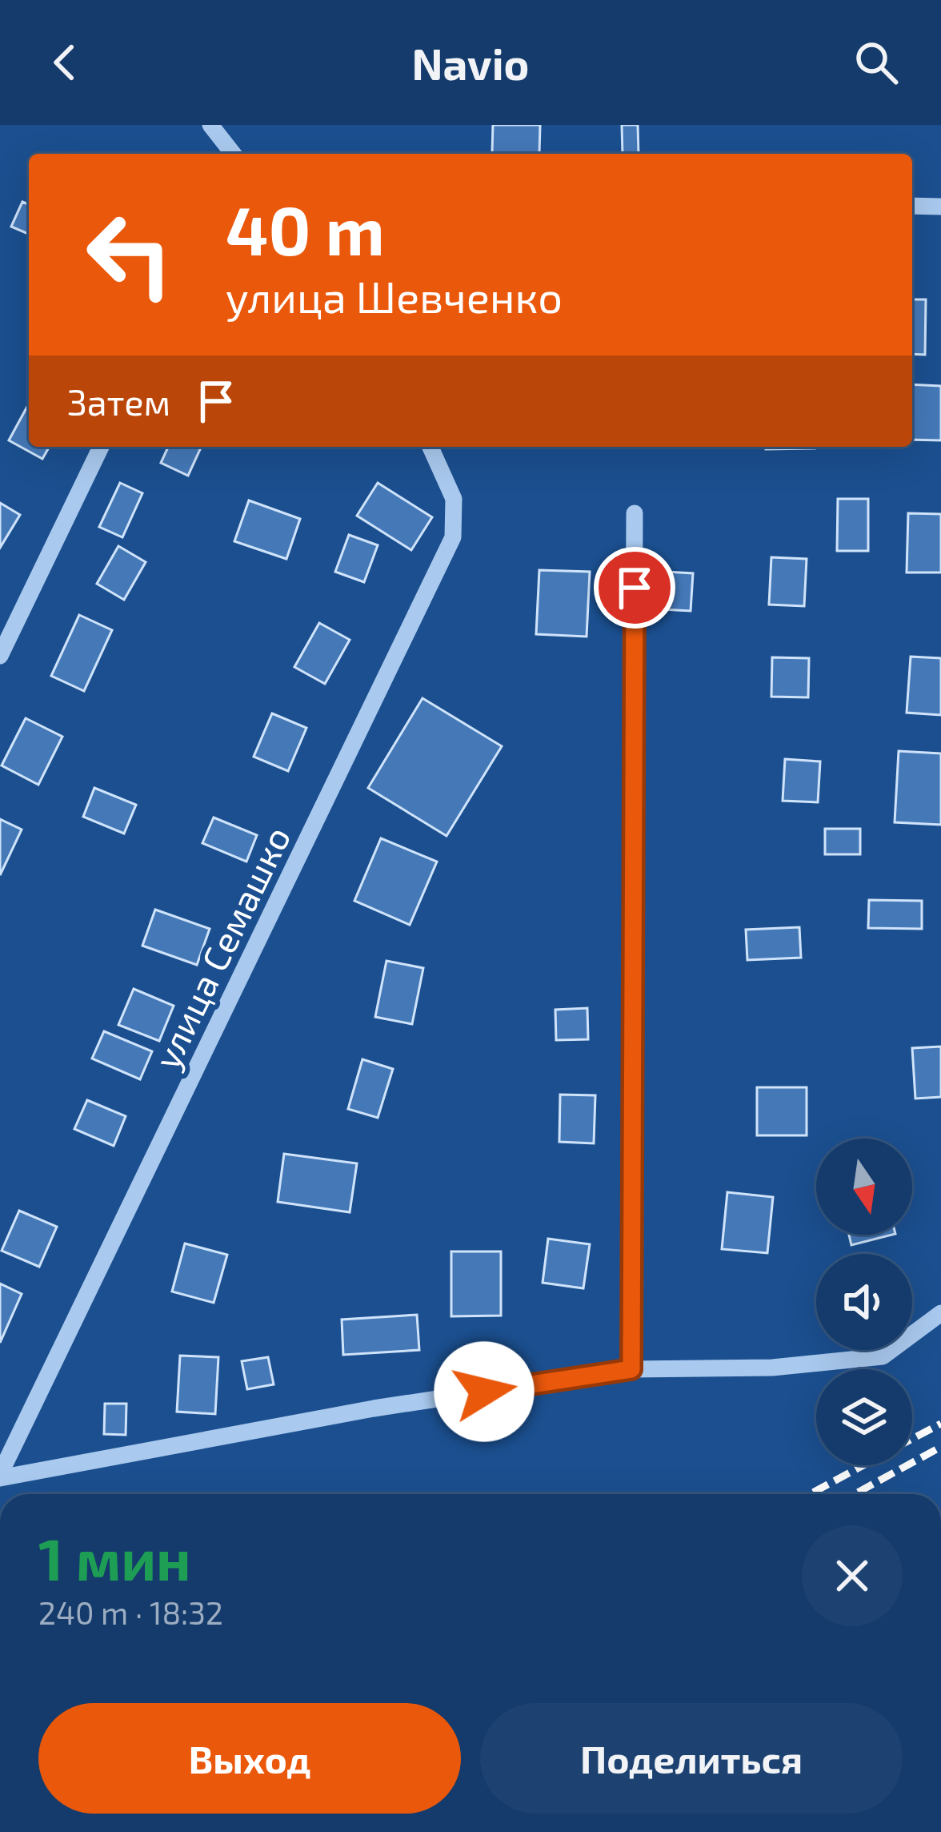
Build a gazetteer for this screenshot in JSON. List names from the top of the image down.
{
  "streets": {
    "street": ["улица Семашко"]
  },
  "north": "bottom",
  "page": {
    "header": "Navio",
    "turn": ["40 m", "улица Шевченко"],
    "then": "Затем",
    "heading": ["1 мин", "240 m · 18:32"],
    "buttons": ["Выход", "Поделиться"]
  }
}
